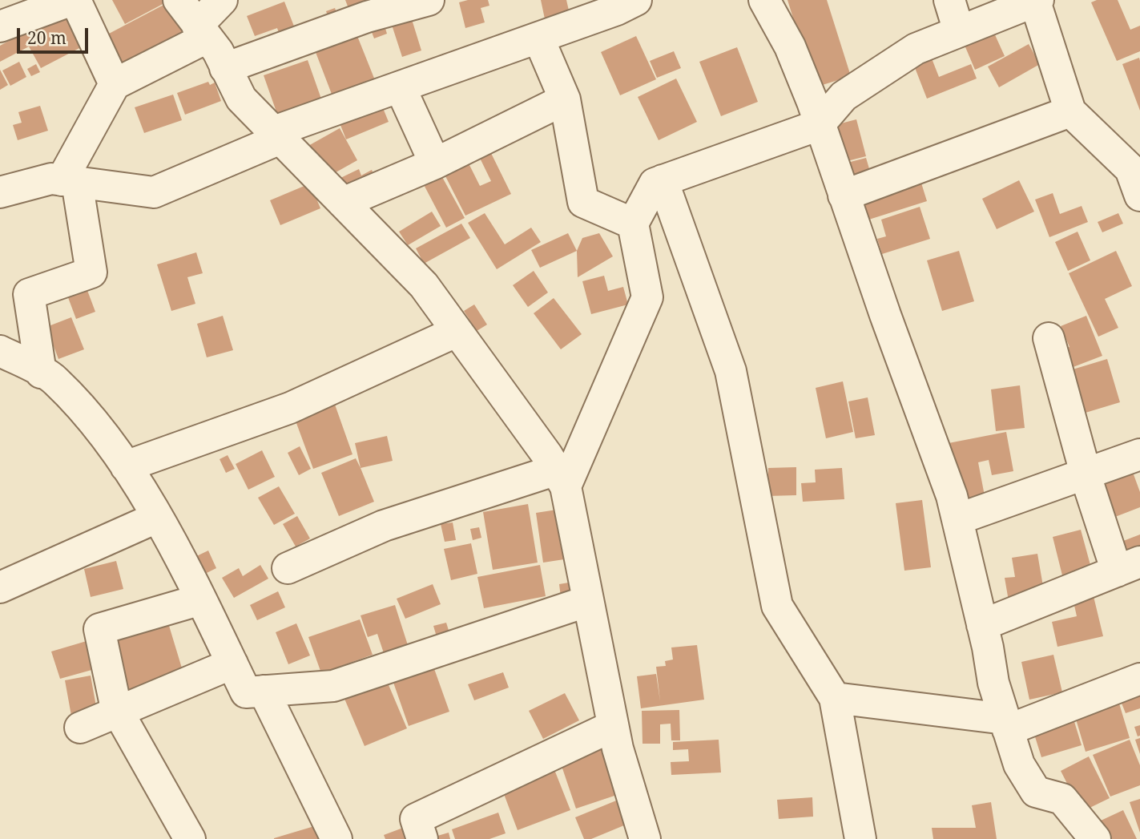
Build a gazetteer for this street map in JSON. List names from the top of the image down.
{
  "scale_bar": "20 m"
}
